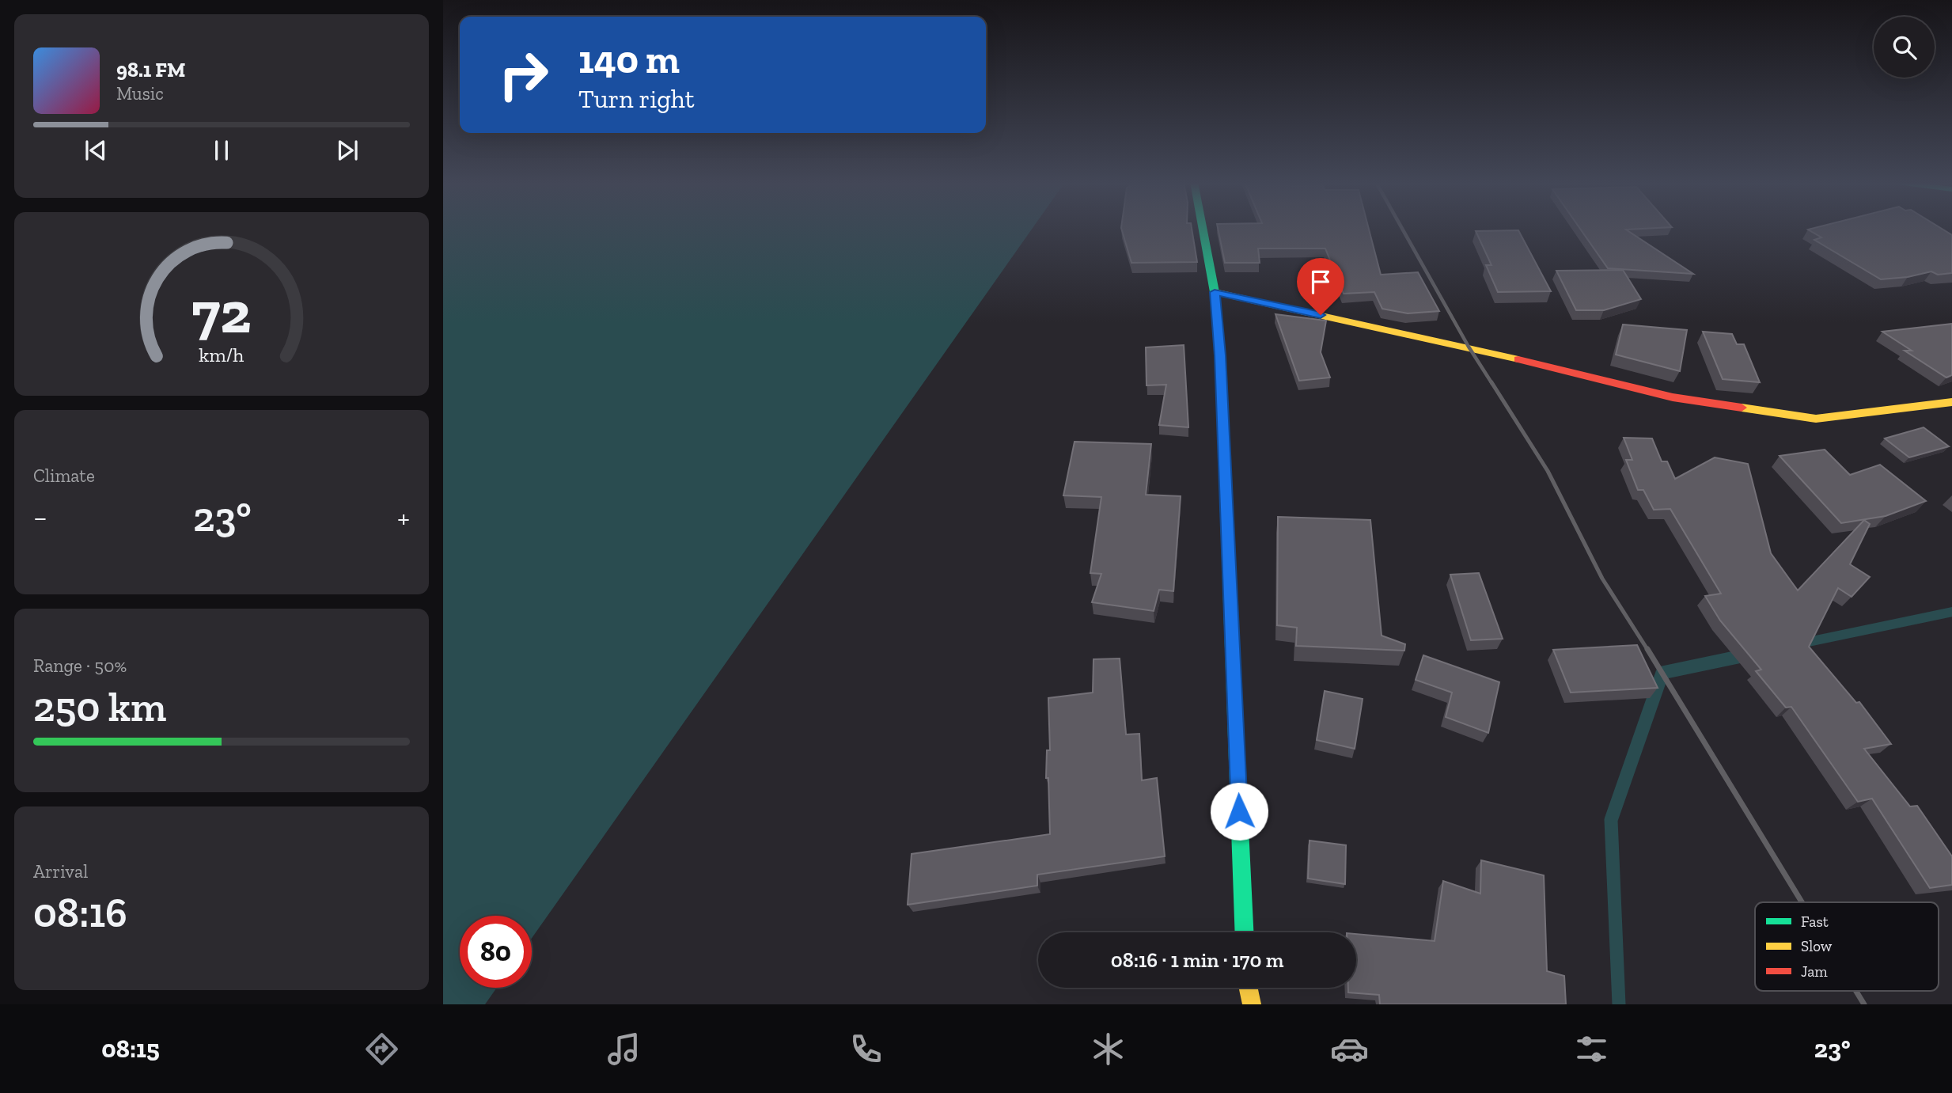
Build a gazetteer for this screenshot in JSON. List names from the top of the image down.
{
  "legend": ["Fast", "Slow", "Jam"],
  "page": {
    "turn": ["140 m", "Turn right"],
    "song": ["98.1 FM", "Music"],
    "tile": [
      "Climate",
      ["Range · 50%", "250 km"],
      ["Arrival", "08:16"]
    ],
    "heat": ["−", "23°", "+"],
    "limit": "80",
    "trip": "08:16 · 1 min · 170 m",
    "tabs": ["08:15", "23°"],
    "gauge": ["72", "km/h"]
  }
}
